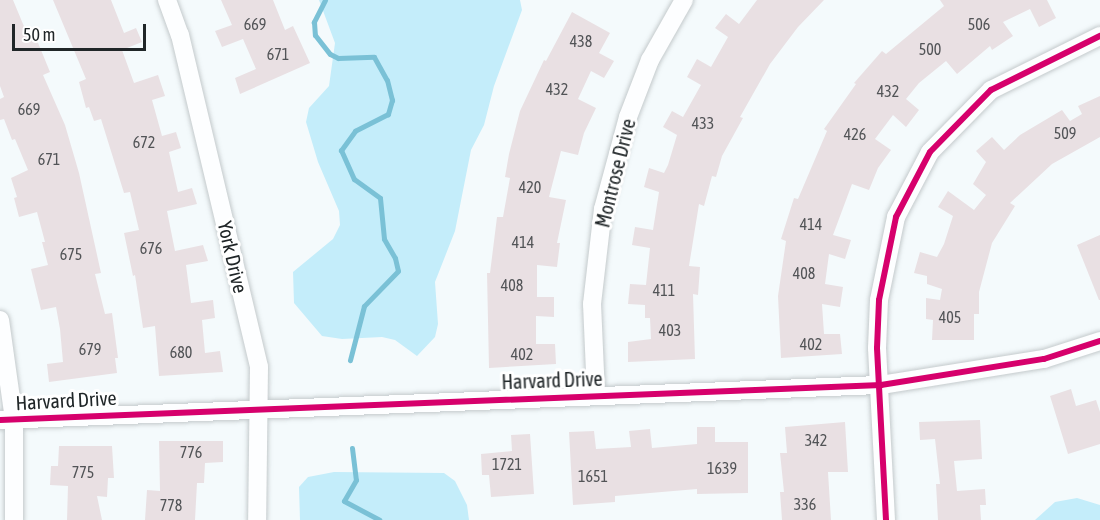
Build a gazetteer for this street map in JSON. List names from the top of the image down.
{
  "streets": {
    "street": ["Montrose Drive", "York Drive", "Harvard Drive"]
  },
  "crossings": [
    ["Montrose Drive", "Harvard Drive"],
    ["York Drive", "Harvard Drive"]
  ],
  "house_numbers": [
    "669",
    "506",
    "438",
    "500",
    "671",
    "432",
    "432",
    "669",
    "433",
    "509",
    "426",
    "672",
    "671",
    "420",
    "414",
    "414",
    "676",
    "675",
    "408",
    "408",
    "411",
    "405",
    "403",
    "402",
    "679",
    "680",
    "402",
    "342",
    "776",
    "1721",
    "1639",
    "775",
    "1651",
    "336",
    "778"
  ],
  "scale_bar": "50 m"
}
